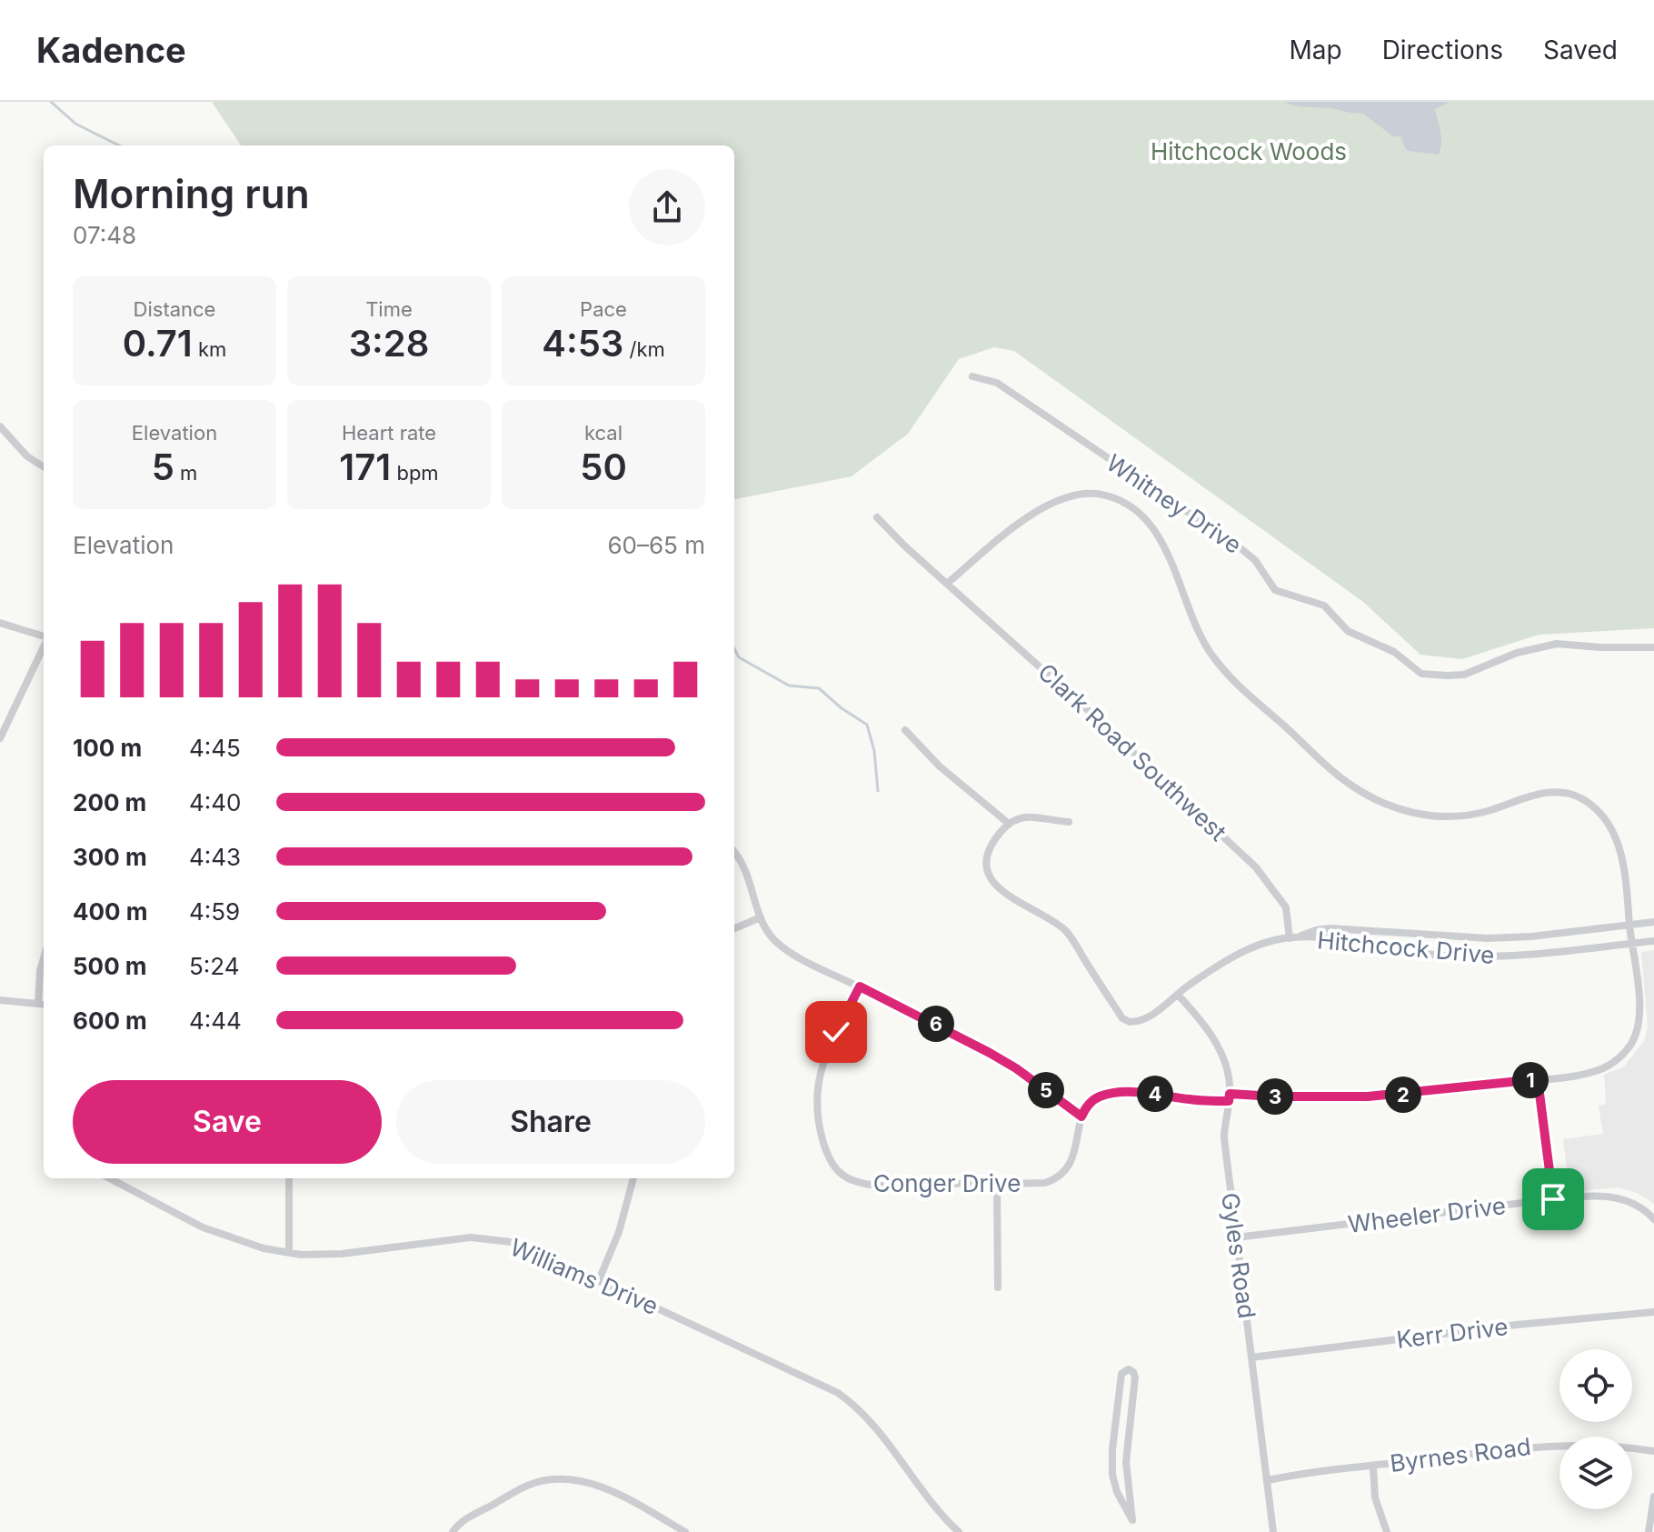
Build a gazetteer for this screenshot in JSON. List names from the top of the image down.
{
  "streets": {
    "street": [
      "Whitney Drive",
      "Clark Road Southwest",
      "Hitchcock Drive",
      "Conger Drive",
      "Wheeler Drive",
      "Gyles Road",
      "Williams Drive",
      "Kerr Drive",
      "Byrnes Road"
    ]
  },
  "crossings": [
    ["Clark Road Southwest", "Hitchcock Drive"],
    ["Wheeler Drive", "Gyles Road"],
    ["Gyles Road", "Kerr Drive"],
    ["Gyles Road", "Byrnes Road"]
  ],
  "parks": ["Hitchcock Woods"],
  "page": {
    "header": "Kadence",
    "nav": ["Map", "Directions", "Saved"],
    "heading": ["Morning run", "07:48"],
    "stats": [
      ["Distance", "0.71 km"],
      ["Time", "3:28"],
      ["Pace", "4:53 /km"],
      ["Elevation", "5 m"],
      ["Heart rate", "171 bpm"],
      ["kcal", "50"]
    ],
    "chart": ["Elevation", "60–65 m"],
    "list": [
      {
        "name": "100 m",
        "note": "4:45"
      },
      {
        "name": "200 m",
        "note": "4:40"
      },
      {
        "name": "300 m",
        "note": "4:43"
      },
      {
        "name": "400 m",
        "note": "4:59"
      },
      {
        "name": "500 m",
        "note": "5:24"
      },
      {
        "name": "600 m",
        "note": "4:44"
      }
    ],
    "pins": [
      "6",
      "1",
      "5",
      "4",
      "2",
      "3"
    ],
    "buttons": ["Save", "Share"]
  }
}
